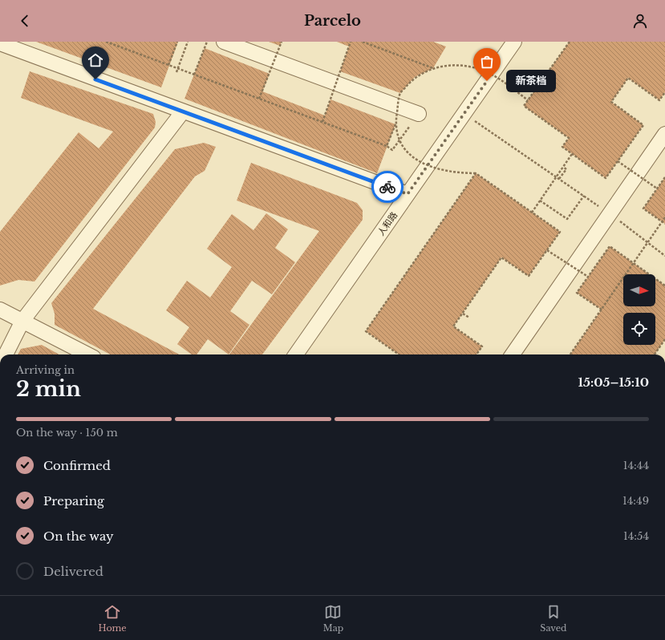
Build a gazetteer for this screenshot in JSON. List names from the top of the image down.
{
  "streets": {
    "street": ["人和路"]
  },
  "places": ["新茶档"],
  "north": "right",
  "page": {
    "header": "Parcelo",
    "bubble": "新茶档",
    "heading": ["2 min", "Arriving in", "15:05–15:10"],
    "bar": "On the way · 150 m",
    "list": [
      ["Confirmed", "14:44"],
      ["Preparing", "14:49"],
      ["On the way", "14:54"],
      "Delivered"
    ],
    "tabs": ["Home", "Map", "Saved"]
  }
}
